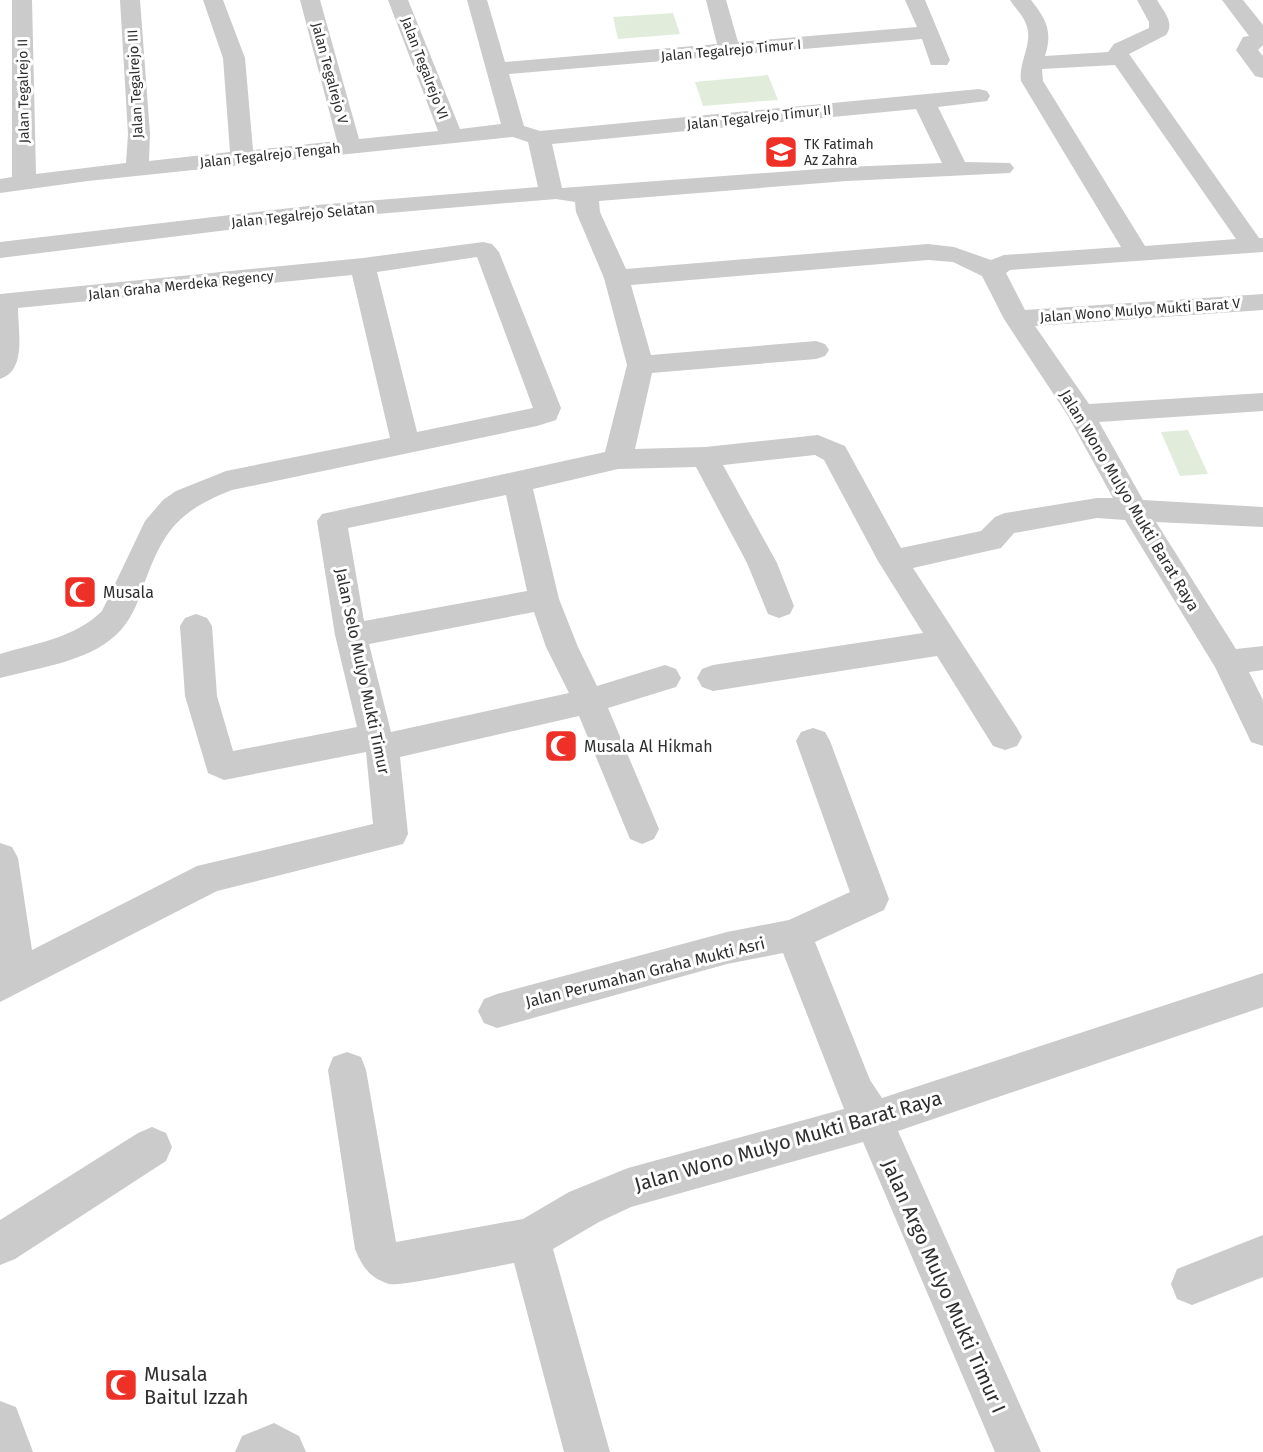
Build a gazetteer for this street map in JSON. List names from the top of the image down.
{
  "streets": {
    "street": [
      "Jalan Tegalrejo Timur I",
      "Jalan Tegalrejo VI",
      "Jalan Tegalrejo V",
      "Jalan Tegalrejo III",
      "Jalan Tegalrejo II",
      "Jalan Tegalrejo Timur II",
      "Jalan Tegalrejo Tengah",
      "Jalan Tegalrejo Selatan",
      "Jalan Graha Merdeka Regency",
      "Jalan Wono Mulyo Mukti Barat V",
      "Jalan Wono Mulyo Mukti Barat Raya",
      "Jalan Selo Mulyo Mukti Timur",
      "Jalan Perumahan Graha Mukti Asri",
      "Jalan Argo Mulyo Mukti Timur I"
    ]
  },
  "crossings": [
    ["Jalan Tegalrejo VI", "Jalan Tegalrejo Tengah"],
    ["Jalan Tegalrejo V", "Jalan Tegalrejo Tengah"],
    ["Jalan Tegalrejo III", "Jalan Tegalrejo Tengah"],
    ["Jalan Tegalrejo II", "Jalan Tegalrejo Tengah"],
    ["Jalan Tegalrejo Timur II", "Jalan Tegalrejo Tengah"],
    ["Jalan Wono Mulyo Mukti Barat V", "Jalan Wono Mulyo Mukti Barat Raya"],
    ["Jalan Wono Mulyo Mukti Barat Raya", "Jalan Argo Mulyo Mukti Timur I"],
    ["Jalan Perumahan Graha Mukti Asri", "Jalan Argo Mulyo Mukti Timur I"]
  ],
  "places": {
    "school or university": ["TK Fatimah Az Zahra"],
    "mosque": ["Musala", "Musala Al Hikmah", "Musala Baitul Izzah"]
  }
}
